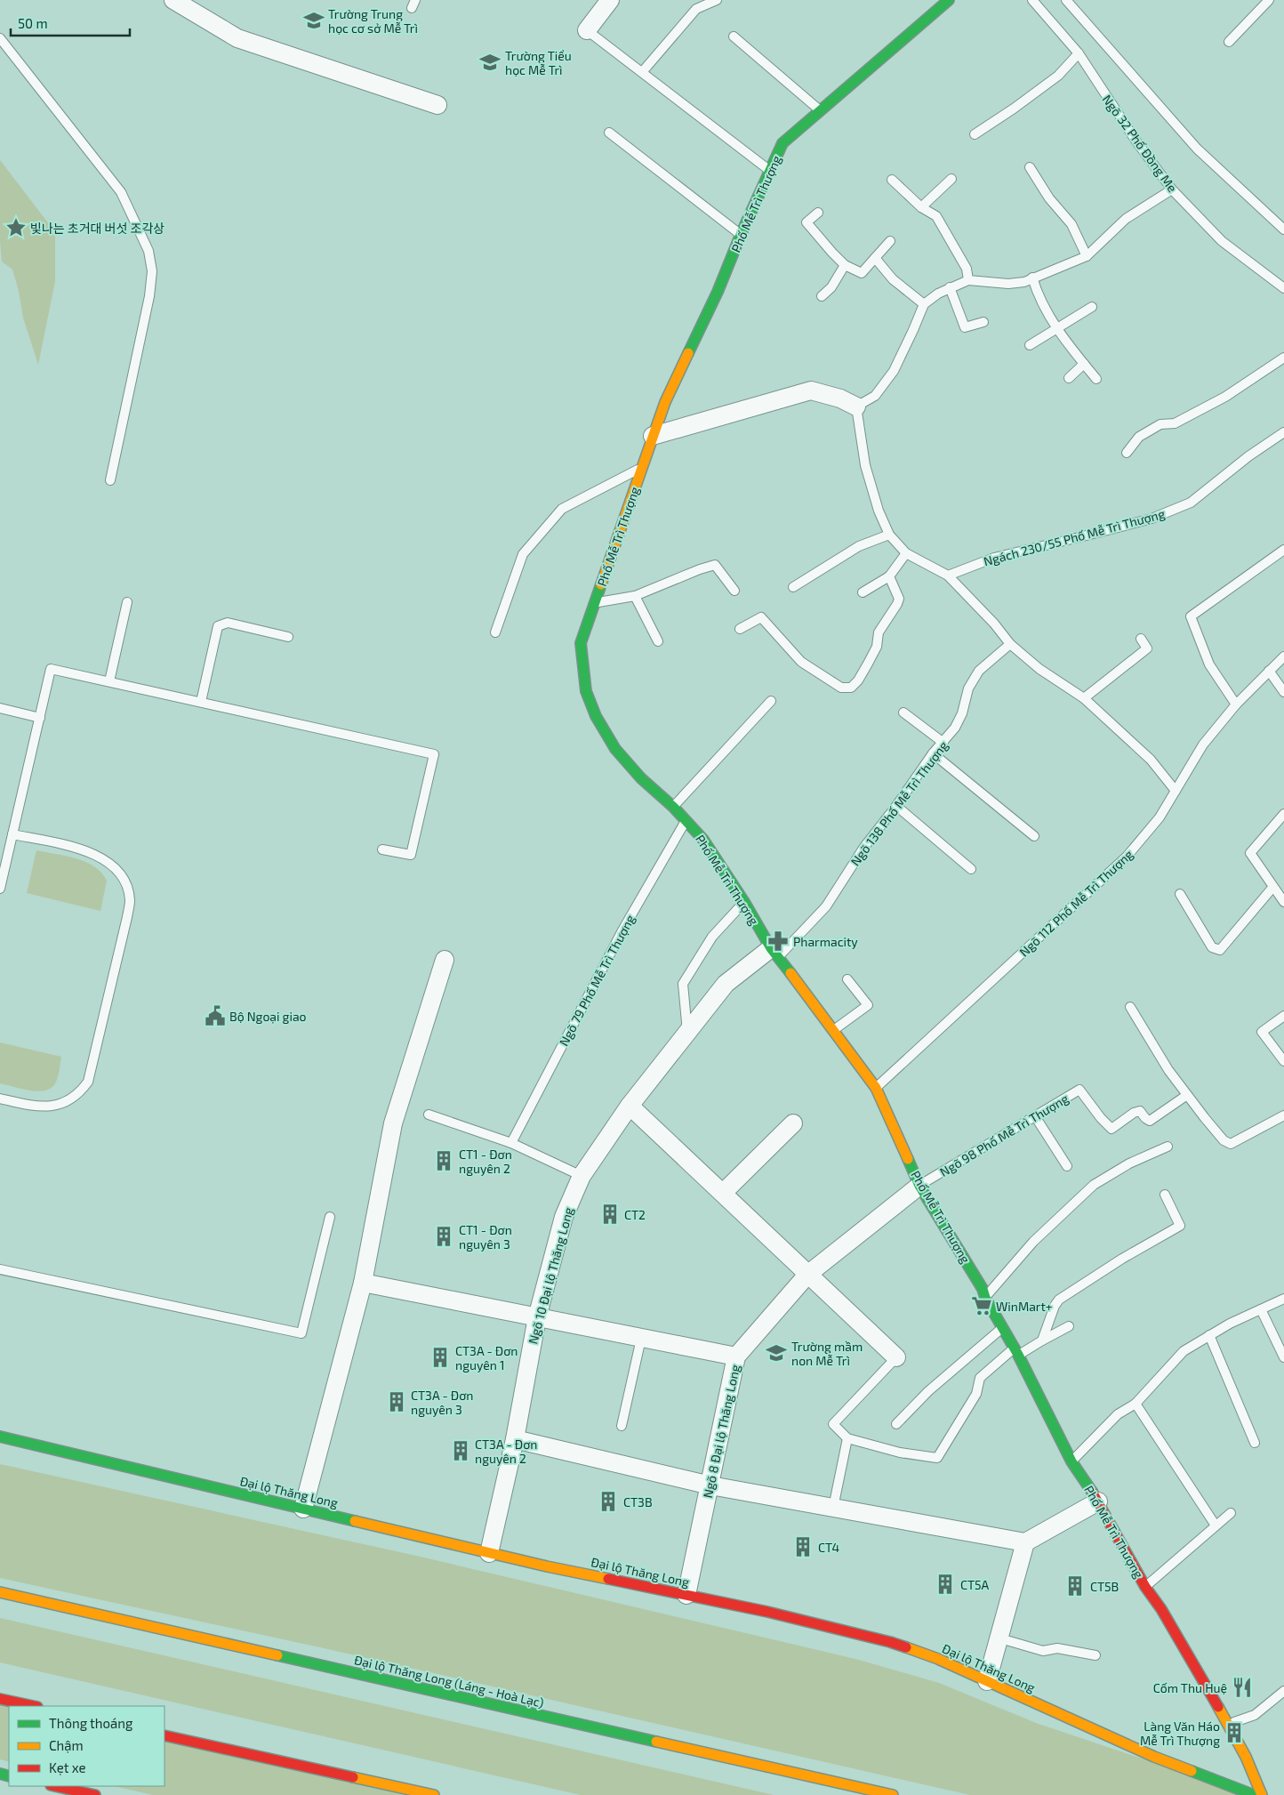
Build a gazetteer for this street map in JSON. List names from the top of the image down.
{
  "streets": {
    "main road": ["Phố Mễ Trì Thượng", "Đại lộ Thăng Long", "Đại lộ Thăng Long (Láng - Hoà Lạc)"],
    "street": ["Ngõ 10 Đại lộ Thăng Long", "Ngõ 8 Đại lộ Thăng Long"],
    "lane": [
      "Ngõ 32 Phố Đồng Me",
      "Ngách 230/55 Phố Mễ Trì Thượng",
      "Ngõ 138 Phố Mễ Trì Thượng",
      "Ngõ 112 Phố Mễ Trì Thượng",
      "Ngõ 79 Phố Mễ Trì Thượng",
      "Ngõ 98 Phố Mễ Trì Thượng"
    ]
  },
  "crossings": [
    ["Phố Mễ Trì Thượng", "Ngõ 138 Phố Mễ Trì Thượng"],
    ["Phố Mễ Trì Thượng", "Ngõ 112 Phố Mễ Trì Thượng"],
    ["Phố Mễ Trì Thượng", "Ngõ 79 Phố Mễ Trì Thượng"],
    ["Phố Mễ Trì Thượng", "Ngõ 98 Phố Mễ Trì Thượng"],
    ["Phố Mễ Trì Thượng", "Ngõ 10 Đại lộ Thăng Long"],
    ["Phố Mễ Trì Thượng", "Ngõ 8 Đại lộ Thăng Long"],
    ["Ngõ 138 Phố Mễ Trì Thượng", "Ngõ 10 Đại lộ Thăng Long"],
    ["Ngõ 98 Phố Mễ Trì Thượng", "Ngõ 8 Đại lộ Thăng Long"],
    ["Ngõ 10 Đại lộ Thăng Long", "Đại lộ Thăng Long"],
    ["Ngõ 8 Đại lộ Thăng Long", "Đại lộ Thăng Long"]
  ],
  "places": {
    "school or university": ["Trường Trung học cơ sở Mễ Trì", "Trường Tiểu học Mễ Trì", "Trường mầm non Mễ Trì"],
    "place": ["빛나는 초거대 버섯 조각상"],
    "pharmacy": ["Pharmacity"],
    "public building": ["Bộ Ngoại giao"],
    "building": [
      "CT1 - Đơn nguyên 2",
      "CT2",
      "CT1 - Đơn nguyên 3",
      "CT3A - Đơn nguyên 1",
      "CT3A - Đơn nguyên 3",
      "CT3A - Đơn nguyên 2",
      "CT3B",
      "CT4",
      "CT5A",
      "CT5B",
      "Làng Văn Háo Mễ Trì Thượng"
    ],
    "supermarket": ["WinMart+"],
    "restaurant": ["Cốm Thu Huệ"]
  },
  "legend": ["Thông thoáng", "Chậm", "Kẹt xe"],
  "scale_bar": "50 m"
}
